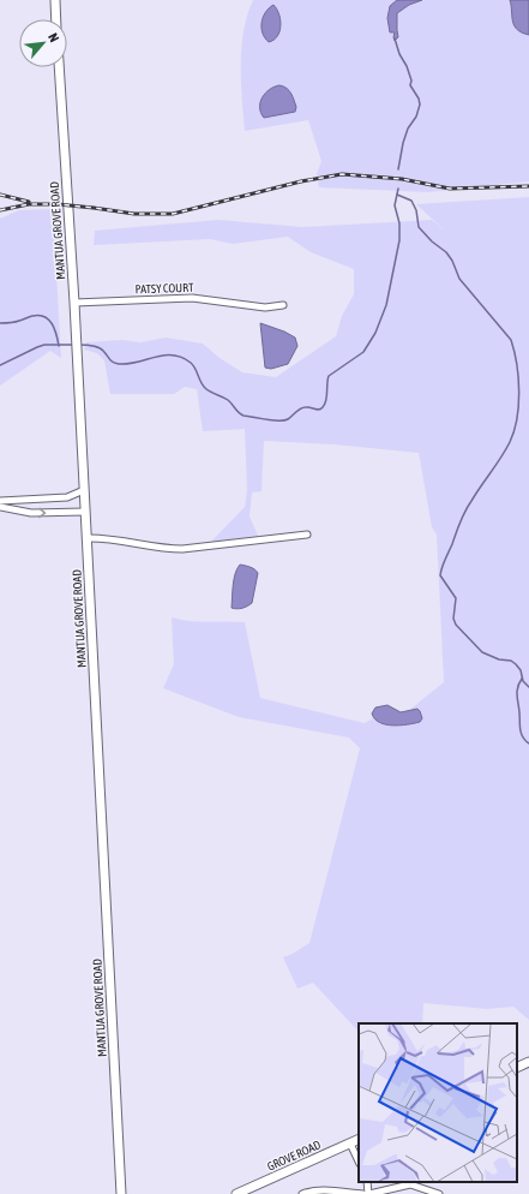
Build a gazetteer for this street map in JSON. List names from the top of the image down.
{
  "streets": {
    "main road": ["MANTUA GROVE ROAD", "GROVE ROAD"],
    "street": ["PATSY COURT"]
  },
  "crossings": [
    ["MANTUA GROVE ROAD", "PATSY COURT"]
  ],
  "north": "top right"
}
